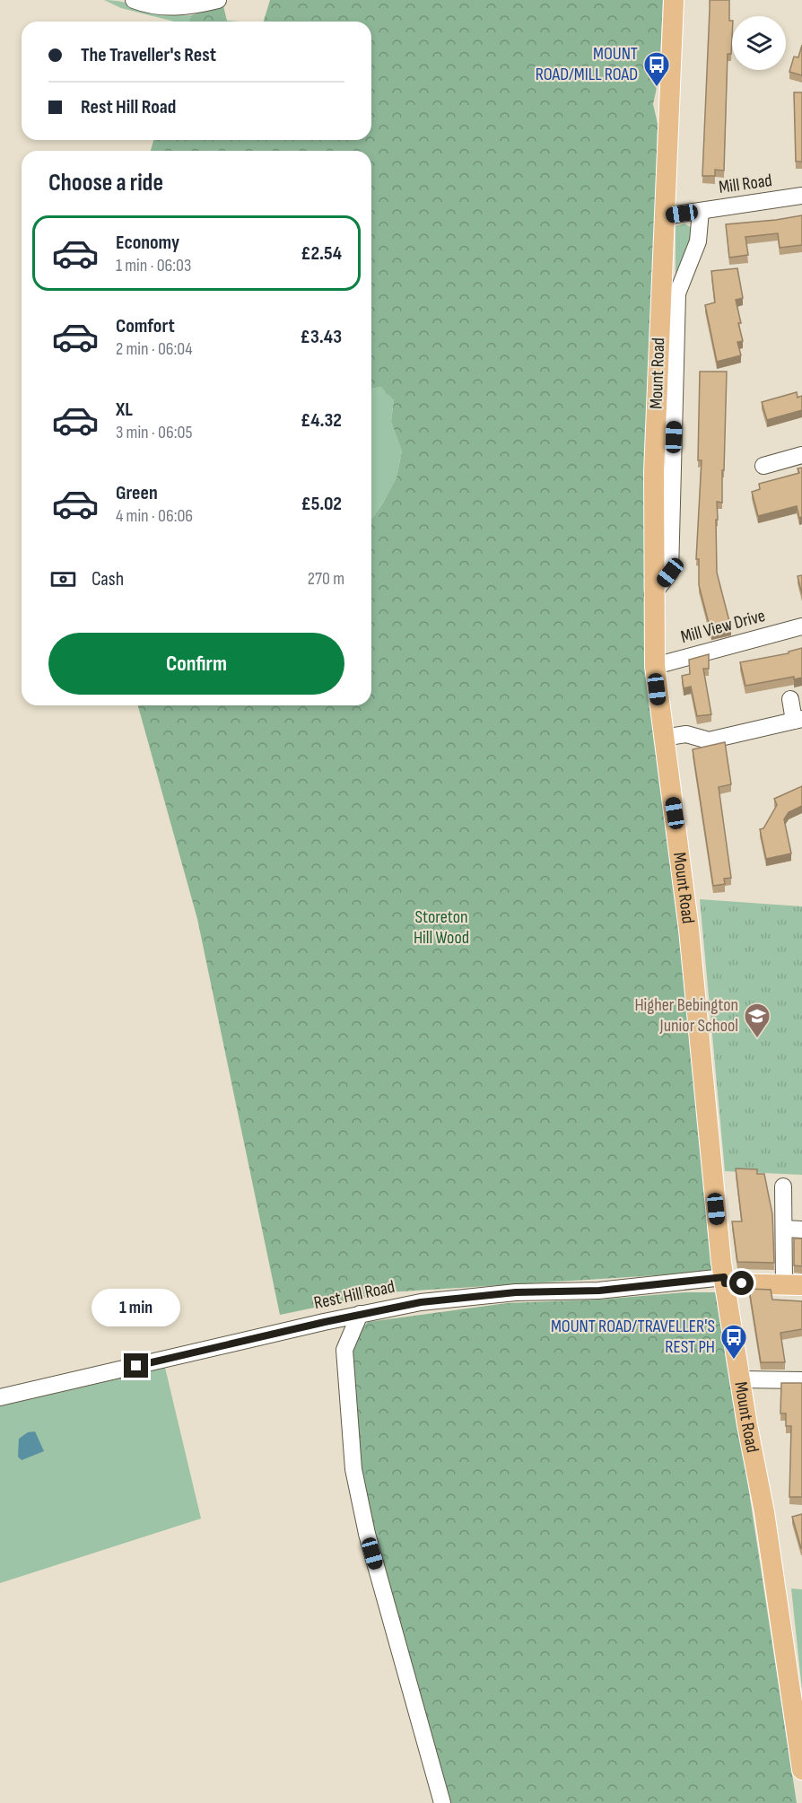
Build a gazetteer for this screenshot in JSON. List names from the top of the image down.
{
  "streets": {
    "main road": ["Mount Road"],
    "street": ["Mill Road", "Mill View Drive", "Rest Hill Road"]
  },
  "crossings": [
    ["Mill Road", "Mount Road"],
    ["Mount Road", "Mill View Drive"],
    ["Mount Road", "Rest Hill Road"]
  ],
  "parks": ["Storeton Hill Wood"],
  "places": {
    "bus stop": ["MOUNT ROAD/MILL ROAD", "MOUNT ROAD/TRAVELLER'S REST PH"],
    "school or university": ["Higher Bebington Junior School"]
  },
  "page": {
    "banner": ["The Traveller's Rest", "Rest Hill Road"],
    "heading": "Choose a ride",
    "list": [
      {
        "name": "Economy",
        "note": "1 min · 06:03",
        "value": "£2.54"
      },
      {
        "name": "Comfort",
        "note": "2 min · 06:04",
        "value": "£3.43"
      },
      {
        "name": "XL",
        "note": "3 min · 06:05",
        "value": "£4.32"
      },
      {
        "name": "Green",
        "note": "4 min · 06:06",
        "value": "£5.02"
      }
    ],
    "pay": ["Cash", "270 m"],
    "buttons": "Confirm",
    "bubble": "1 min"
  }
}
